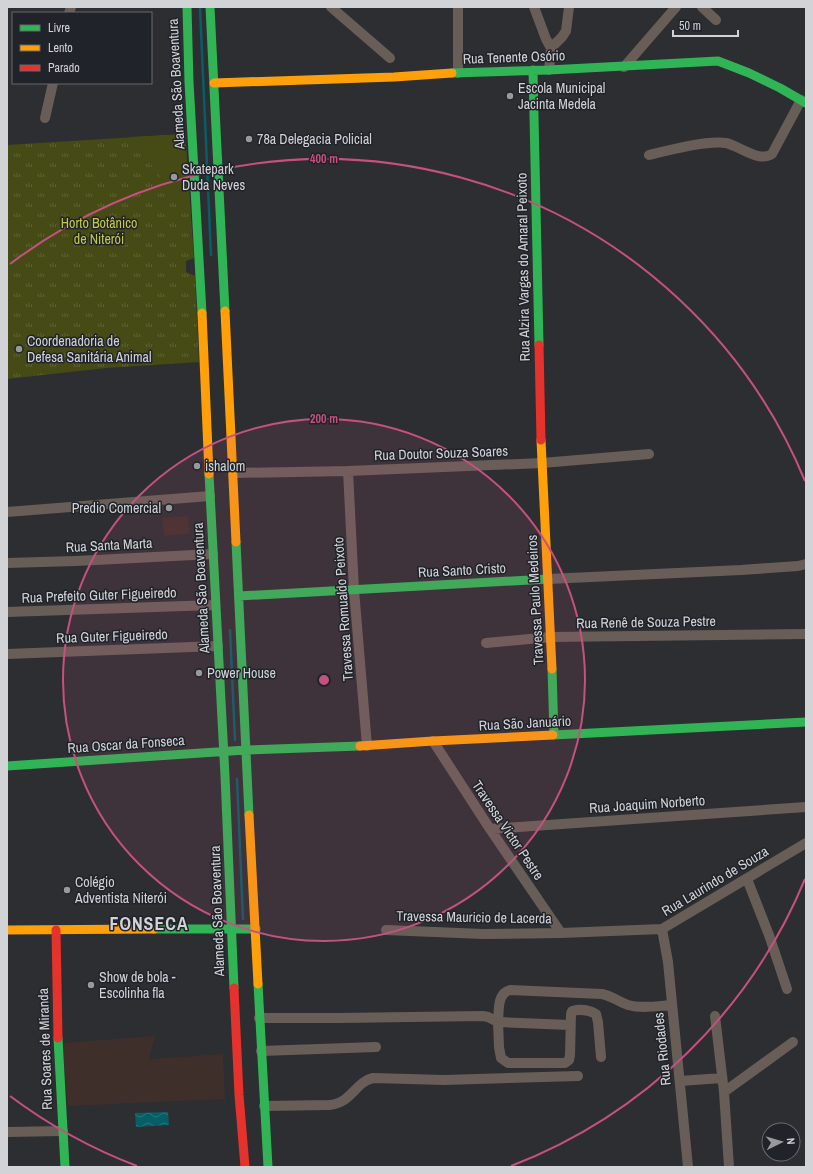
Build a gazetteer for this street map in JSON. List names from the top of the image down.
{
  "streets": {
    "main road": [
      "Rua Tenente Osório",
      "Alameda São Boaventura",
      "Rua Alzira Vargas do Amaral Peixoto",
      "Rua Santo Cristo",
      "Travessa Paulo Medeiros",
      "Rua São Januário",
      "Rua Oscar da Fonseca",
      "Rua Soares de Miranda"
    ],
    "street": [
      "Rua Doutor Souza Soares",
      "Rua Santa Marta",
      "Rua Prefeito Guter Figueiredo",
      "Travessa Romualdo Peixoto",
      "Rua Renê de Souza Pestre",
      "Rua Guter Figueiredo",
      "Rua Joaquim Norberto",
      "Travessa Victor Pestre",
      "Rua Laurindo de Souza",
      "Travessa Mauricio de Lacerda",
      "Rua Riodades"
    ]
  },
  "crossings": [
    ["Rua Tenente Osório", "Rua Alzira Vargas do Amaral Peixoto"],
    ["Alameda São Boaventura", "Rua Santa Marta"],
    ["Alameda São Boaventura", "Rua Prefeito Guter Figueiredo"],
    ["Alameda São Boaventura", "Rua Guter Figueiredo"],
    ["Alameda São Boaventura", "Rua Oscar da Fonseca"],
    ["Rua Alzira Vargas do Amaral Peixoto", "Rua Doutor Souza Soares"],
    ["Rua Alzira Vargas do Amaral Peixoto", "Travessa Paulo Medeiros"],
    ["Rua Doutor Souza Soares", "Travessa Paulo Medeiros"],
    ["Rua Doutor Souza Soares", "Travessa Romualdo Peixoto"],
    ["Rua Santo Cristo", "Travessa Paulo Medeiros"],
    ["Rua Santo Cristo", "Travessa Romualdo Peixoto"],
    ["Travessa Paulo Medeiros", "Rua Renê de Souza Pestre"],
    ["Travessa Paulo Medeiros", "Rua São Januário"],
    ["Travessa Romualdo Peixoto", "Rua São Januário"],
    ["Rua São Januário", "Rua Oscar da Fonseca"],
    ["Rua São Januário", "Travessa Victor Pestre"],
    ["Rua Joaquim Norberto", "Travessa Victor Pestre"],
    ["Travessa Victor Pestre", "Rua Laurindo de Souza"],
    ["Travessa Victor Pestre", "Travessa Mauricio de Lacerda"],
    ["Rua Laurindo de Souza", "Travessa Mauricio de Lacerda"],
    ["Rua Laurindo de Souza", "Rua Riodades"]
  ],
  "districts": ["FONSECA"],
  "parks": ["Horto Botânico de Niterói"],
  "places": [
    "Escola Municipal Jacinta Medela",
    "78a Delegacia Policial",
    "Skatepark Duda Neves",
    "Coordenadoria de Defesa Sanitária Animal",
    "ishalom",
    "Predio Comercial",
    "Power House",
    "Colégio Adventista Niterói",
    "Show de bola - Escolinha fla"
  ],
  "legend": ["Livre", "Lento", "Parado"],
  "scale_bar": "50 m",
  "north": "right",
  "rings": ["400 m", "200 m"]
}
